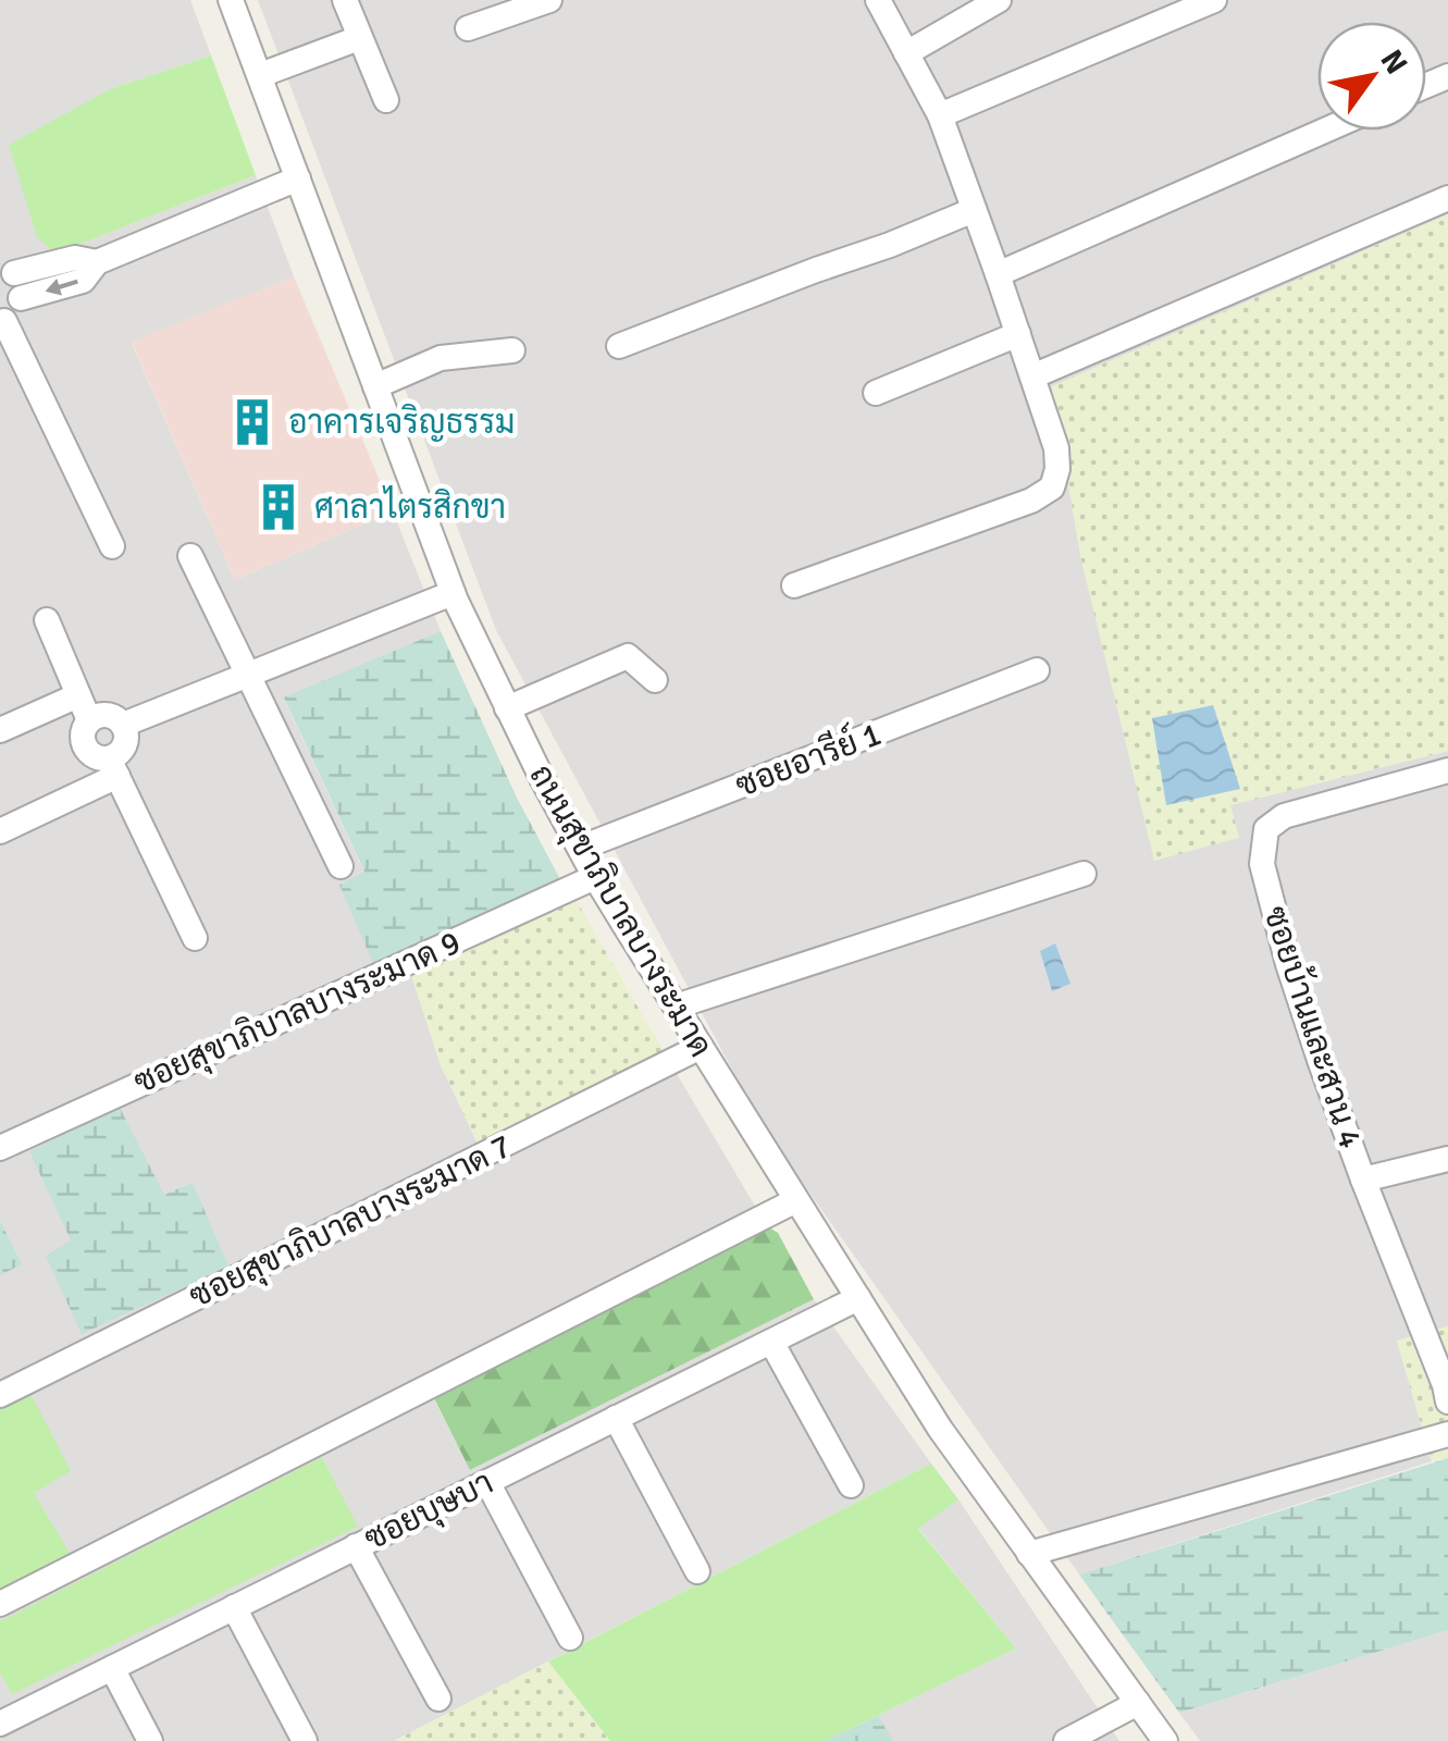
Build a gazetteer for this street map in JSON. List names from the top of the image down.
{
  "streets": {
    "street": [
      "ซอยอารีย์ 1",
      "ถนนสุขาภิบาลบางระมาด",
      "ซอยสุขาภิบาลบางระมาด 9",
      "ซอยบ้านและสวน 4",
      "ซอยสุขาภิบาลบางระมาด 7",
      "ซอยบุษบา"
    ]
  },
  "crossings": [
    ["ซอยอารีย์ 1", "ถนนสุขาภิบาลบางระมาด"],
    ["ถนนสุขาภิบาลบางระมาด", "ซอยสุขาภิบาลบางระมาด 9"],
    ["ถนนสุขาภิบาลบางระมาด", "ซอยสุขาภิบาลบางระมาด 7"],
    ["ถนนสุขาภิบาลบางระมาด", "ซอยบุษบา"]
  ],
  "places": {
    "building": ["อาคารเจริญธรรม", "ศาลาไตรสิกขา"]
  },
  "north": "top right"
}
